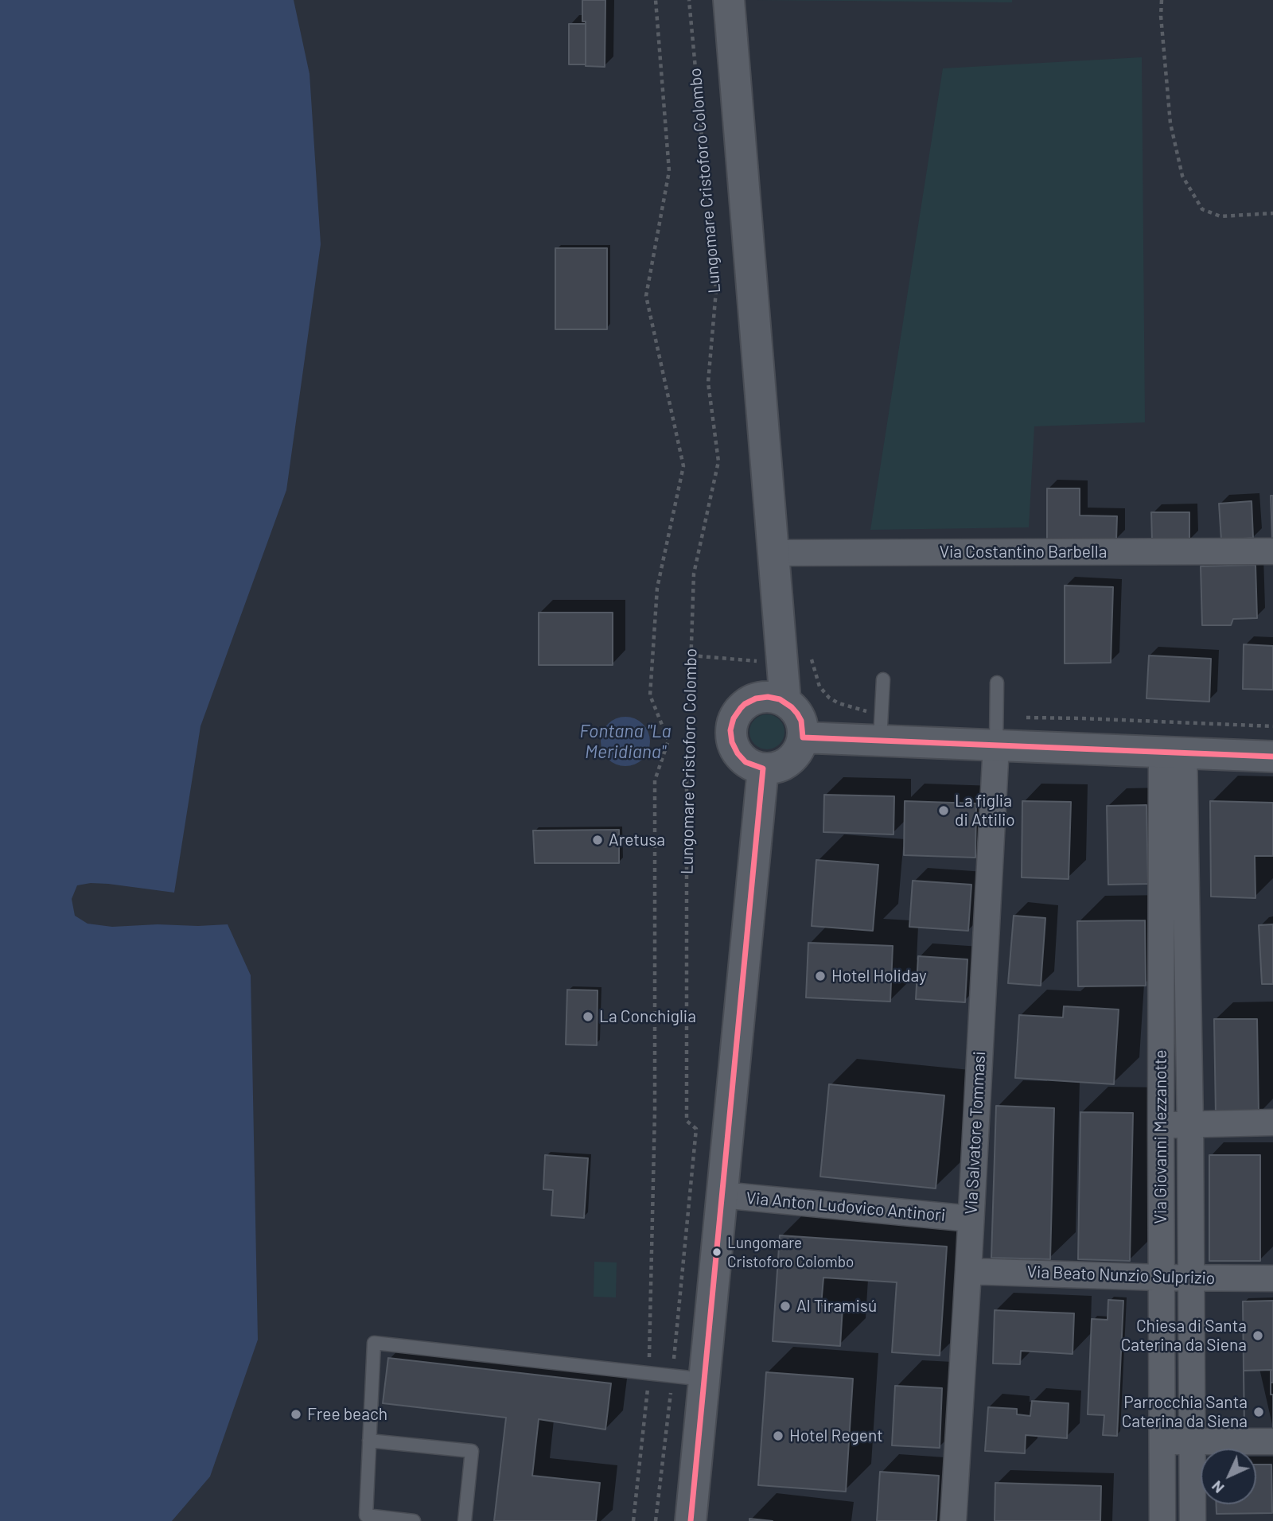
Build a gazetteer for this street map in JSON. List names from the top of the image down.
{
  "streets": {
    "street": [
      "Via Costantino Barbella",
      "Via Salvatore Tommasi",
      "Via Giovanni Mezzanotte",
      "Via Anton Ludovico Antinori",
      "Via Beato Nunzio Sulprizio"
    ],
    "path": ["Lungomare Cristoforo Colombo"]
  },
  "crossings": [
    ["Via Salvatore Tommasi", "Via Anton Ludovico Antinori"],
    ["Via Salvatore Tommasi", "Via Beato Nunzio Sulprizio"],
    ["Via Giovanni Mezzanotte", "Via Beato Nunzio Sulprizio"]
  ],
  "water": ["Fontana \"La Meridiana\""],
  "places": [
    "La figlia di Attilio",
    "Aretusa",
    "Hotel Holiday",
    "La Conchiglia",
    "Lungomare Cristoforo Colombo",
    "Al Tiramisú",
    "Chiesa di Santa Caterina da Siena",
    "Parrocchia Santa Caterina da Siena",
    "Free beach",
    "Hotel Regent"
  ],
  "north": "bottom left"
}
